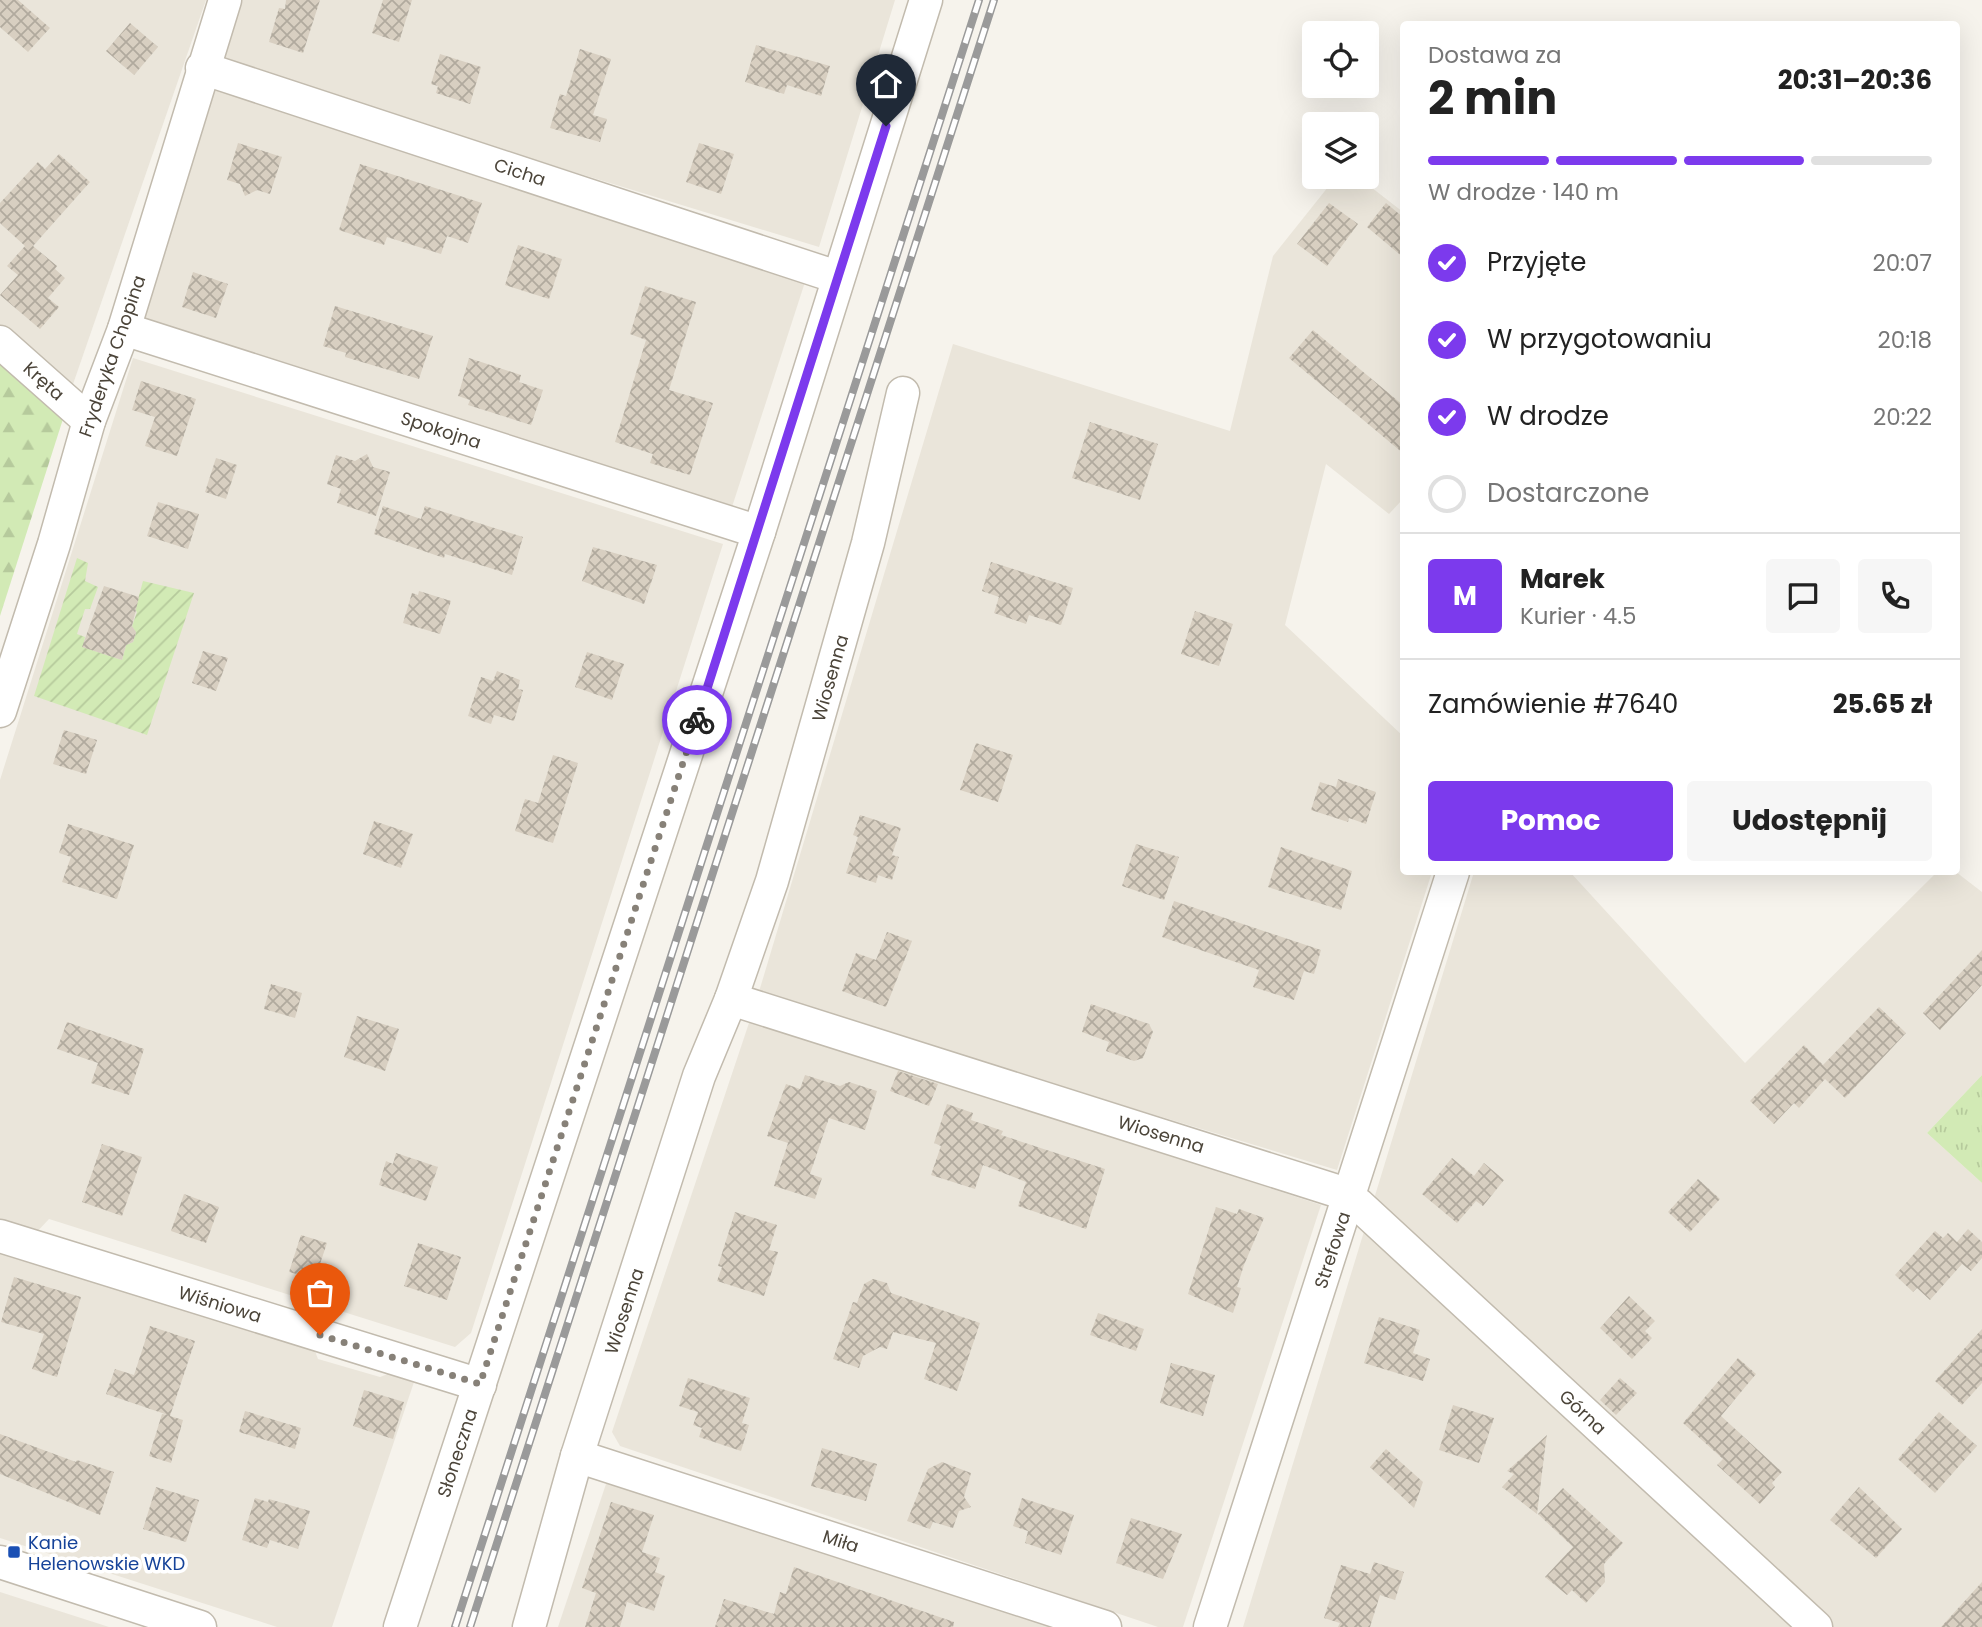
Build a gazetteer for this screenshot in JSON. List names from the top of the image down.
{
  "streets": {
    "street": [
      "Cicha",
      "Fryderyka Chopina",
      "Kręta",
      "Spokojna",
      "Wiosenna",
      "Strefowa",
      "Wiśniowa",
      "Górna",
      "Słoneczna",
      "Miła"
    ]
  },
  "crossings": [
    ["Cicha", "Fryderyka Chopina"],
    ["Cicha", "Słoneczna"],
    ["Fryderyka Chopina", "Kręta"],
    ["Fryderyka Chopina", "Spokojna"],
    ["Spokojna", "Słoneczna"],
    ["Wiosenna", "Strefowa"],
    ["Wiosenna", "Górna"],
    ["Wiosenna", "Miła"],
    ["Strefowa", "Górna"],
    ["Wiśniowa", "Słoneczna"]
  ],
  "places": {
    "transit": ["Kanie Helenowskie WKD"]
  },
  "page": {
    "heading": ["2 min", "Dostawa za", "20:31–20:36"],
    "panel": [
      "Marek",
      "Kurier · 4.5",
      "Zamówienie #7640",
      "25.65 zł"
    ],
    "bar": "W drodze · 140 m",
    "list": [
      ["Przyjęte", "20:07"],
      ["W przygotowaniu", "20:18"],
      ["W drodze", "20:22"],
      "Dostarczone"
    ],
    "round": "M",
    "buttons": ["Pomoc", "Udostępnij"]
  }
}
